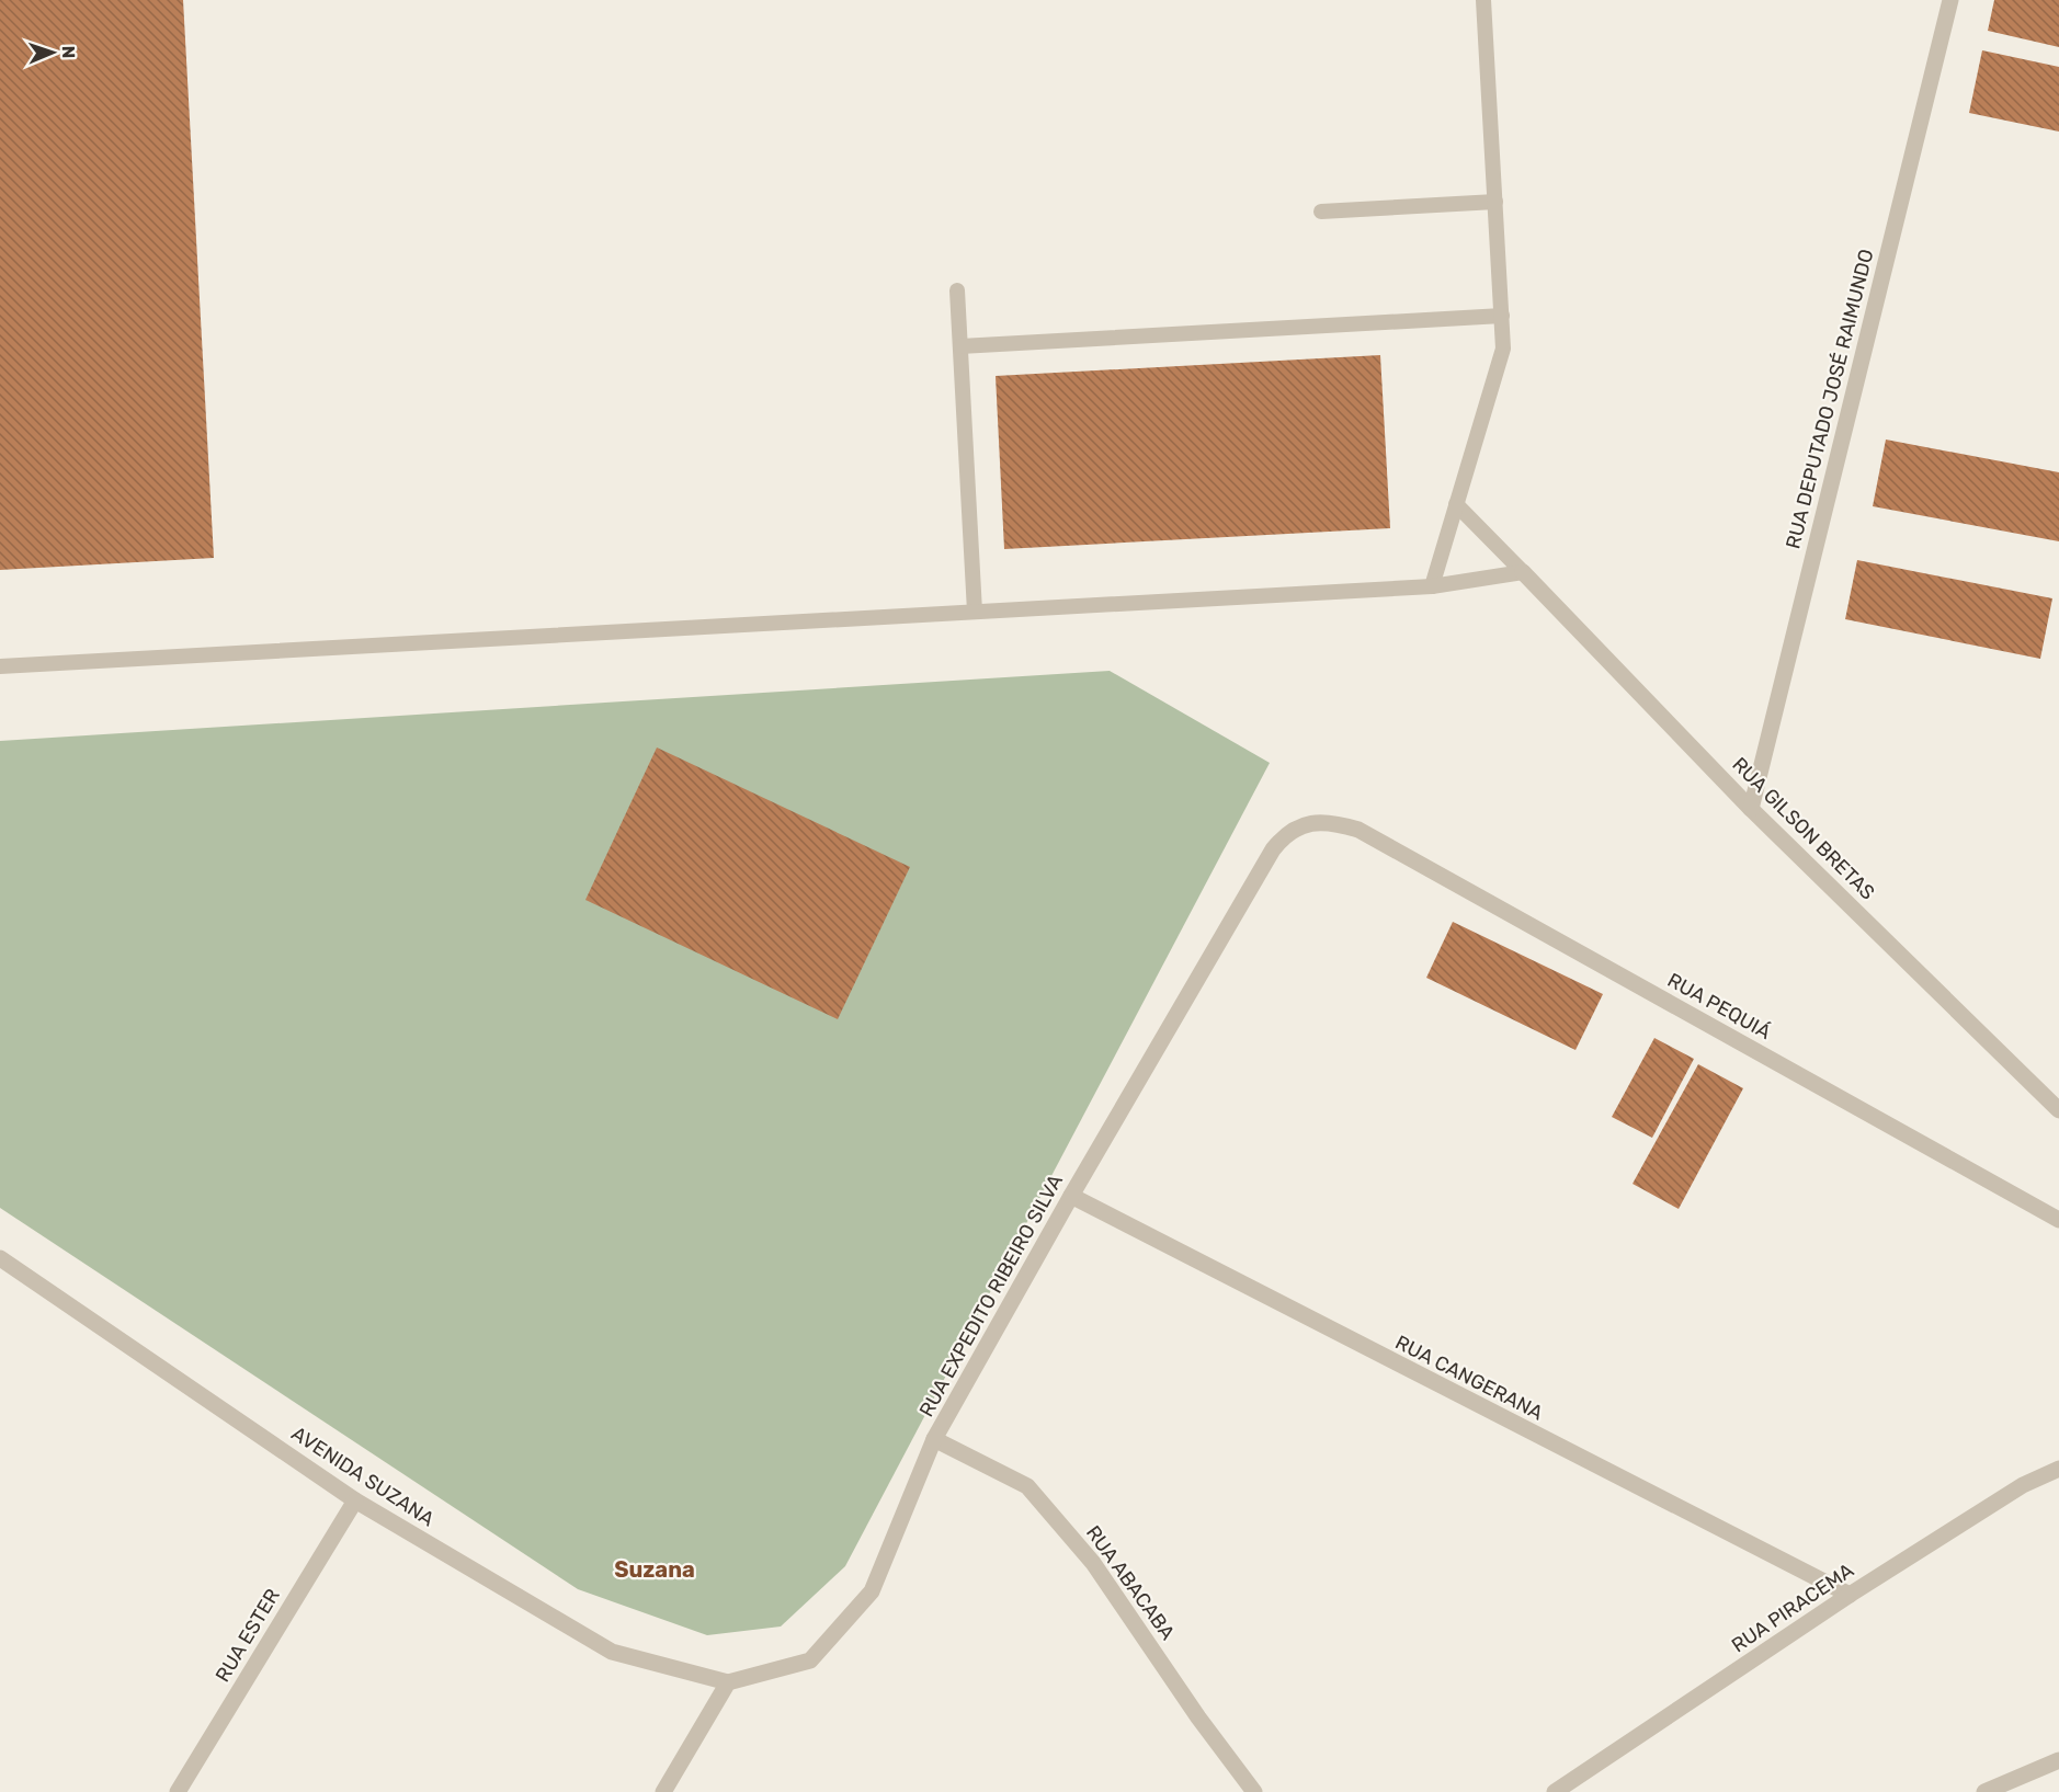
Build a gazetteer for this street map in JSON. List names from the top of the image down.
{
  "streets": {
    "street": [
      "RUA DEPUTADO JOSÉ RAIMUNDO",
      "RUA GILSON BRETAS",
      "RUA PEQUIÁ",
      "RUA EXPEDITO RIBEIRO SILVA",
      "RUA CANGERANA",
      "AVENIDA SUZANA",
      "RUA ABACABA",
      "RUA PIRACEMA",
      "RUA ESTER"
    ]
  },
  "crossings": [
    ["RUA DEPUTADO JOSÉ RAIMUNDO", "RUA GILSON BRETAS"],
    ["RUA PEQUIÁ", "RUA EXPEDITO RIBEIRO SILVA"],
    ["RUA EXPEDITO RIBEIRO SILVA", "RUA CANGERANA"],
    ["RUA EXPEDITO RIBEIRO SILVA", "AVENIDA SUZANA"],
    ["RUA EXPEDITO RIBEIRO SILVA", "RUA ABACABA"],
    ["RUA CANGERANA", "RUA PIRACEMA"],
    ["AVENIDA SUZANA", "RUA ESTER"]
  ],
  "districts": ["Suzana"],
  "north": "right"
}
